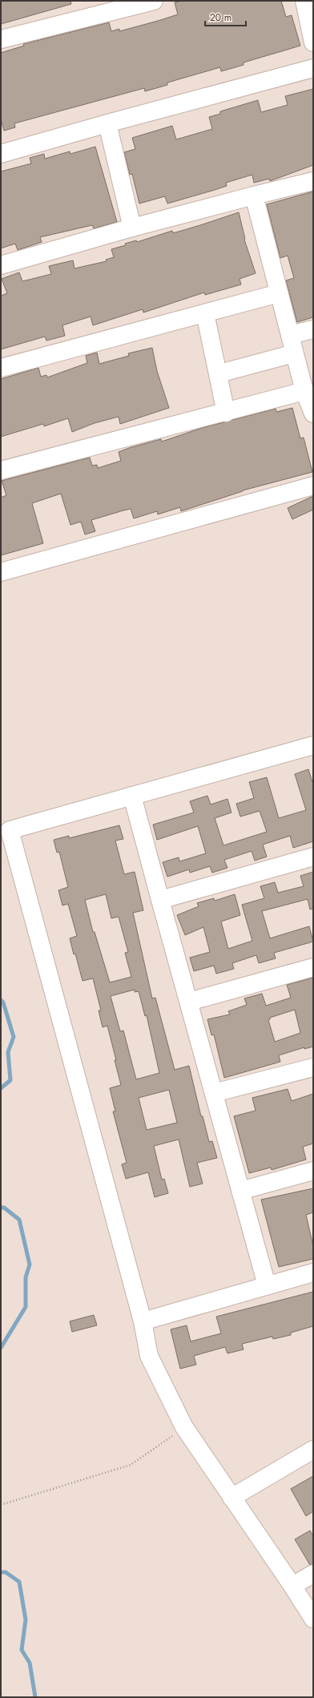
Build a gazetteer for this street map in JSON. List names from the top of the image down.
{
  "scale_bar": "20 m"
}
